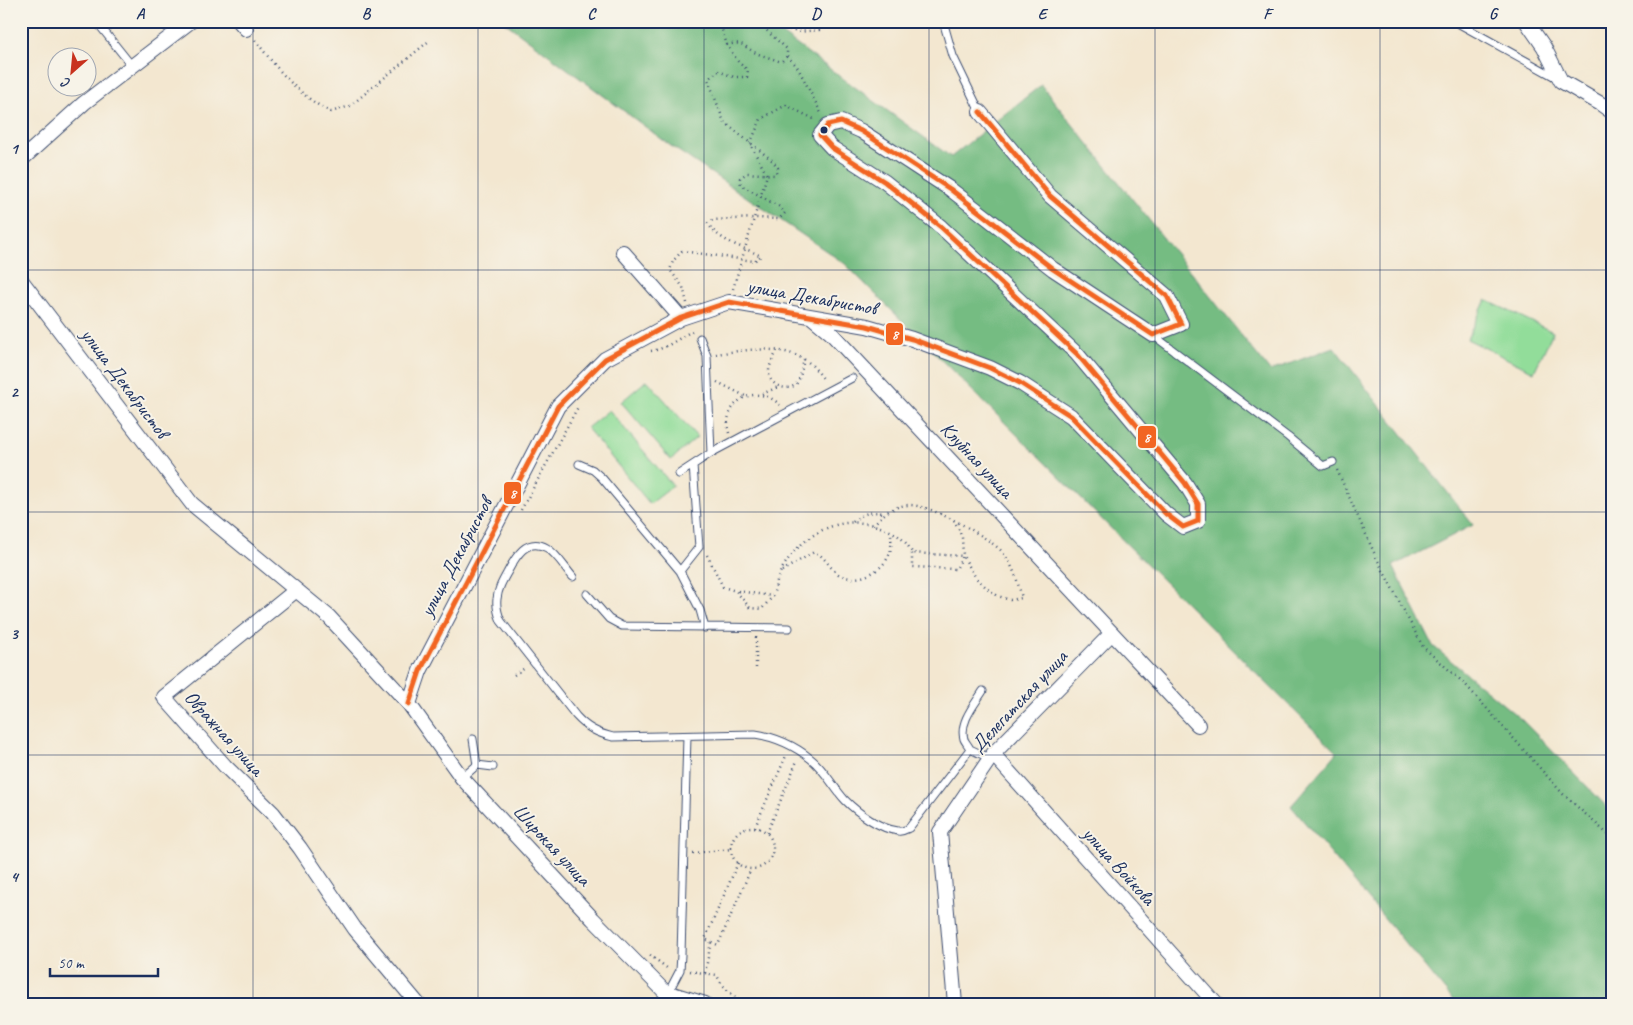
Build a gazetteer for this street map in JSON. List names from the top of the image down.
{
  "streets": {
    "street": [
      "улица Декабристов",
      "Клубная улица",
      "Делегатская улица",
      "Овражная улица",
      "Широкая улица",
      "улица Войкова"
    ]
  },
  "crossings": [
    ["улица Декабристов", "Клубная улица"],
    ["улица Декабристов", "Овражная улица"],
    ["улица Декабристов", "Широкая улица"],
    ["Клубная улица", "Делегатская улица"],
    ["Делегатская улица", "улица Войкова"]
  ],
  "lines": ["transit line 8"],
  "scale_bar": "50 m",
  "north": "bottom left",
  "grid": {
    "columns": [
      "A",
      "B",
      "C",
      "D",
      "E",
      "F",
      "G"
    ],
    "rows": [
      "1",
      "2",
      "3",
      "4"
    ]
  }
}
